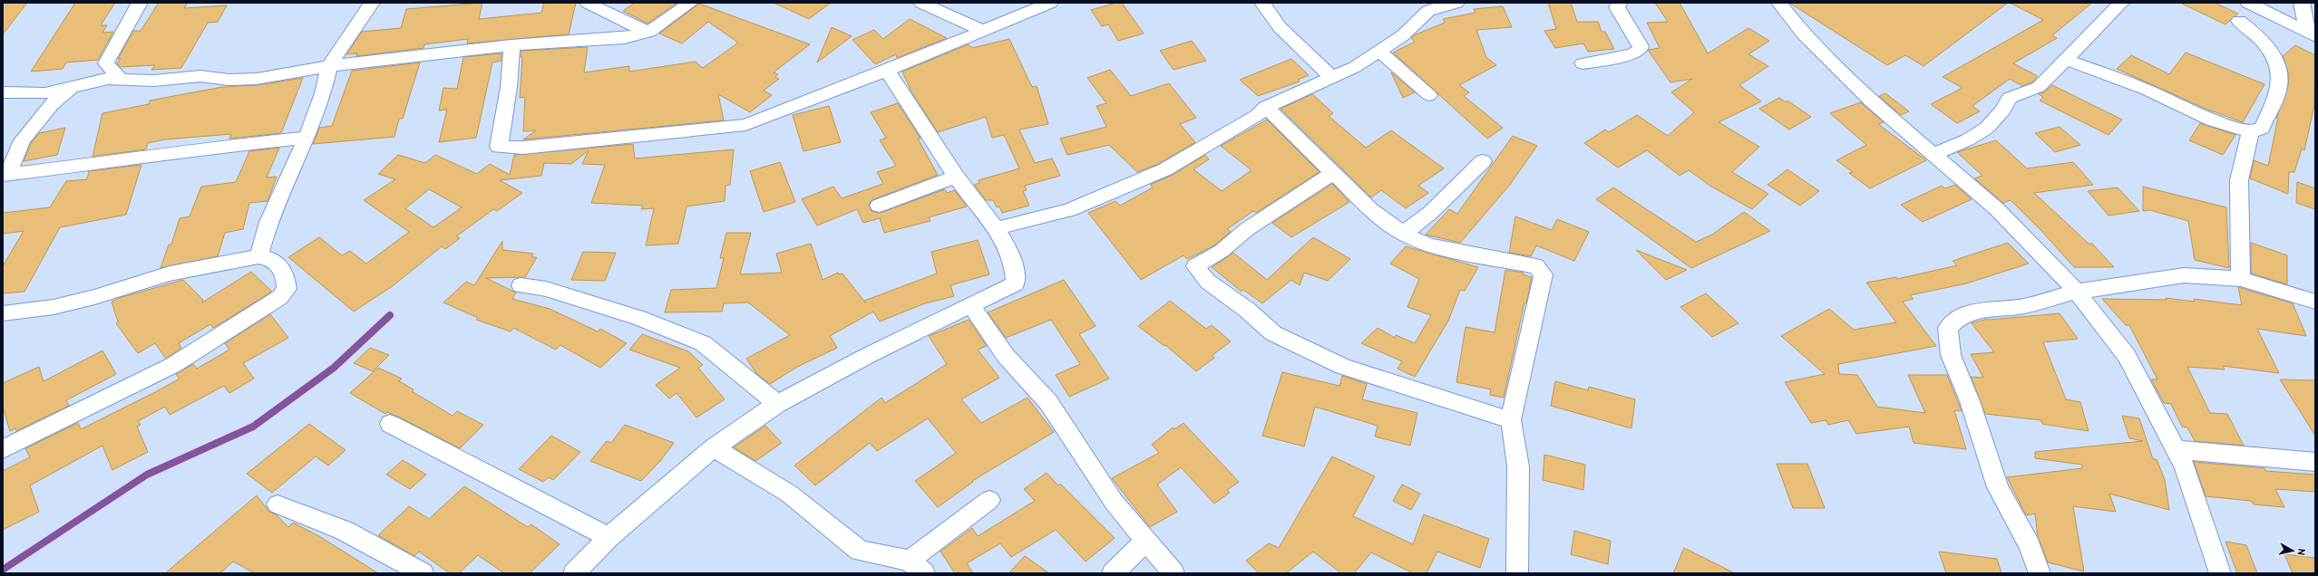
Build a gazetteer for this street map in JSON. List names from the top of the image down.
{
  "north": "right"
}
